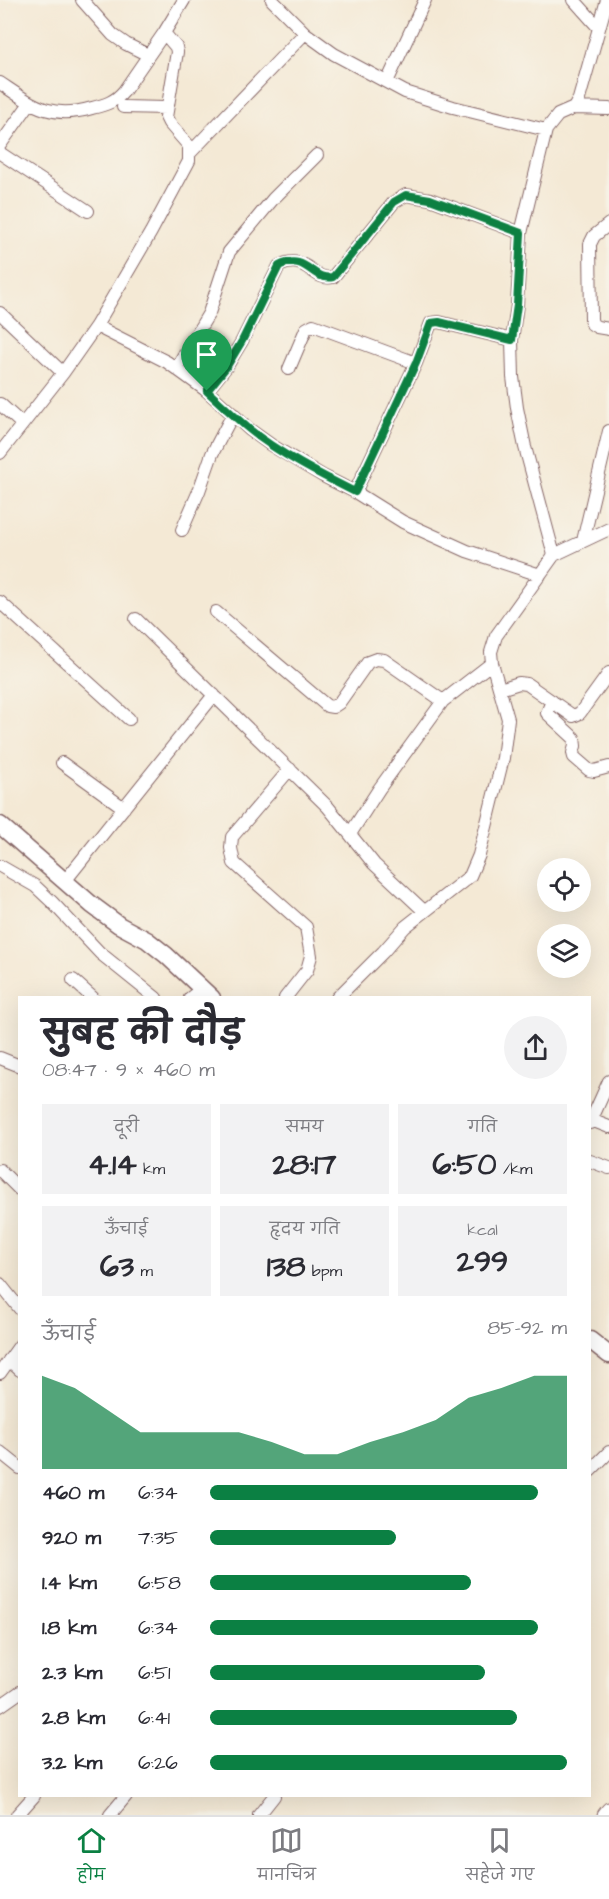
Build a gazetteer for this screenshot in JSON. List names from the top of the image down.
{
  "page": {
    "heading": ["सुबह की दौड़", "08:47 · 9 × 460 m"],
    "stats": [
      ["दूरी", "4.14 km"],
      ["समय", "28:17"],
      ["गति", "6:50 /km"],
      ["ऊँचाई", "63 m"],
      ["हृदय गति", "138 bpm"],
      ["kcal", "299"]
    ],
    "chart": ["ऊँचाई", "85–92 m"],
    "list": [
      {
        "name": "460 m",
        "note": "6:34"
      },
      {
        "name": "920 m",
        "note": "7:35"
      },
      {
        "name": "1.4 km",
        "note": "6:58"
      },
      {
        "name": "1.8 km",
        "note": "6:34"
      },
      {
        "name": "2.3 km",
        "note": "6:51"
      },
      {
        "name": "2.8 km",
        "note": "6:41"
      },
      {
        "name": "3.2 km",
        "note": "6:26"
      }
    ],
    "tabs": ["होम", "मानचित्र", "सहेजे गए"]
  }
}
